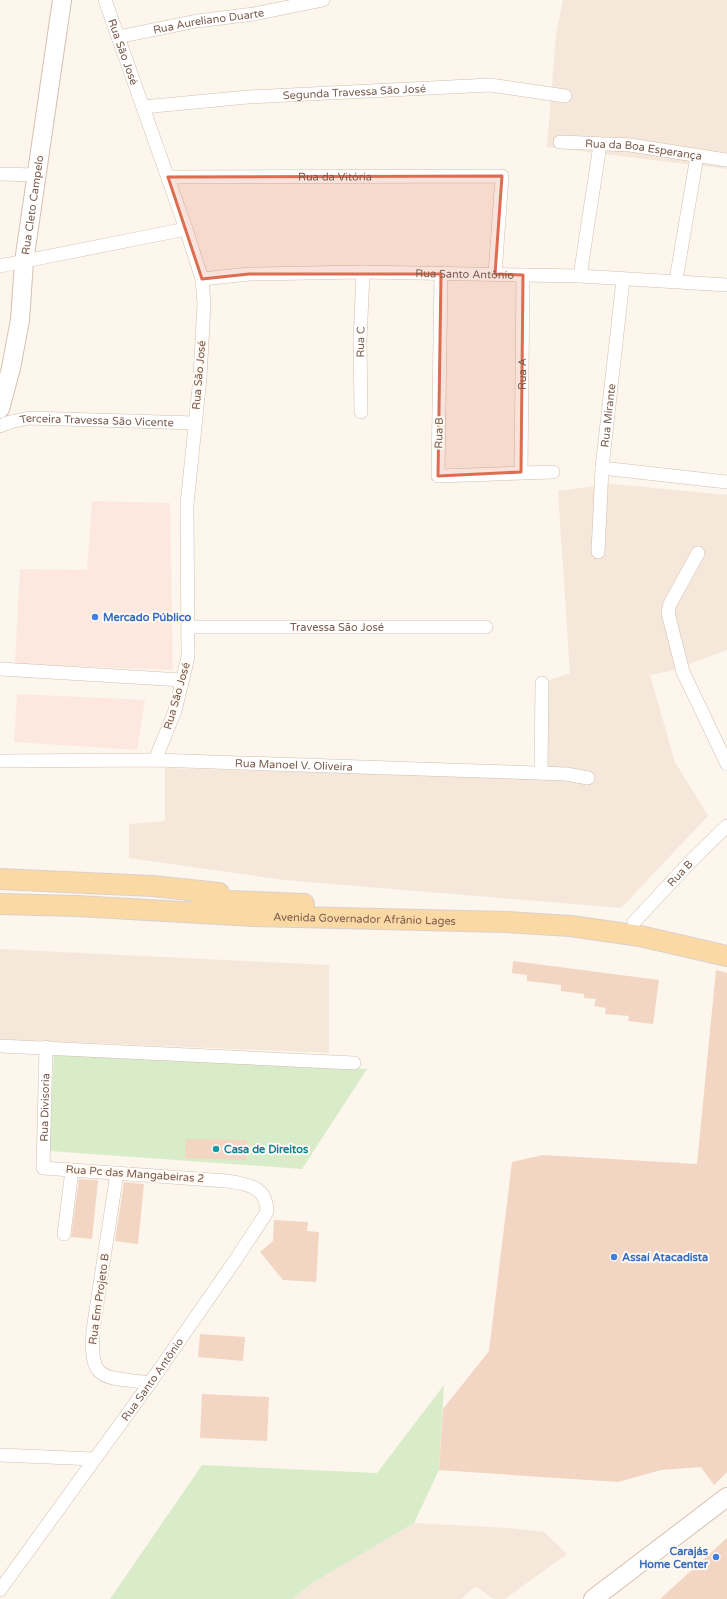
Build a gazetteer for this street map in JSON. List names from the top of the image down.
{
  "streets": {
    "main road": ["Rua Cleto Campelo", "Avenida Governador Afrânio Lages"],
    "street": [
      "Rua Aureliano Duarte",
      "Rua São José",
      "Segunda Travessa São José",
      "Rua da Boa Esperança",
      "Rua da Vitória",
      "Rua Santo Antônio",
      "Rua C",
      "Rua A",
      "Rua Mirante",
      "Terceira Travessa São Vicente",
      "Rua B",
      "Travessa São José",
      "Rua Manoel V. Oliveira",
      "Rua Divisoria",
      "Rua Pc das Mangabeiras 2",
      "Rua Em Projeto B"
    ]
  },
  "crossings": [
    ["Rua Aureliano Duarte", "Rua São José"],
    ["Rua São José", "Segunda Travessa São José"],
    ["Rua São José", "Rua da Vitória"],
    ["Rua São José", "Rua Santo Antônio"],
    ["Rua São José", "Terceira Travessa São Vicente"],
    ["Rua São José", "Travessa São José"],
    ["Rua São José", "Rua Manoel V. Oliveira"],
    ["Rua da Vitória", "Rua Santo Antônio"],
    ["Rua Santo Antônio", "Rua C"],
    ["Rua Santo Antônio", "Rua A"],
    ["Rua Santo Antônio", "Rua Mirante"],
    ["Rua Santo Antônio", "Rua B"],
    ["Rua Santo Antônio", "Rua Pc das Mangabeiras 2"],
    ["Rua Santo Antônio", "Rua Em Projeto B"],
    ["Rua A", "Rua B"],
    ["Rua B", "Avenida Governador Afrânio Lages"],
    ["Rua Divisoria", "Rua Pc das Mangabeiras 2"],
    ["Rua Pc das Mangabeiras 2", "Rua Em Projeto B"]
  ],
  "places": [
    "Mercado Público",
    "Casa de Direitos",
    "Assaí Atacadista",
    "Carajás Home Center"
  ]
}
